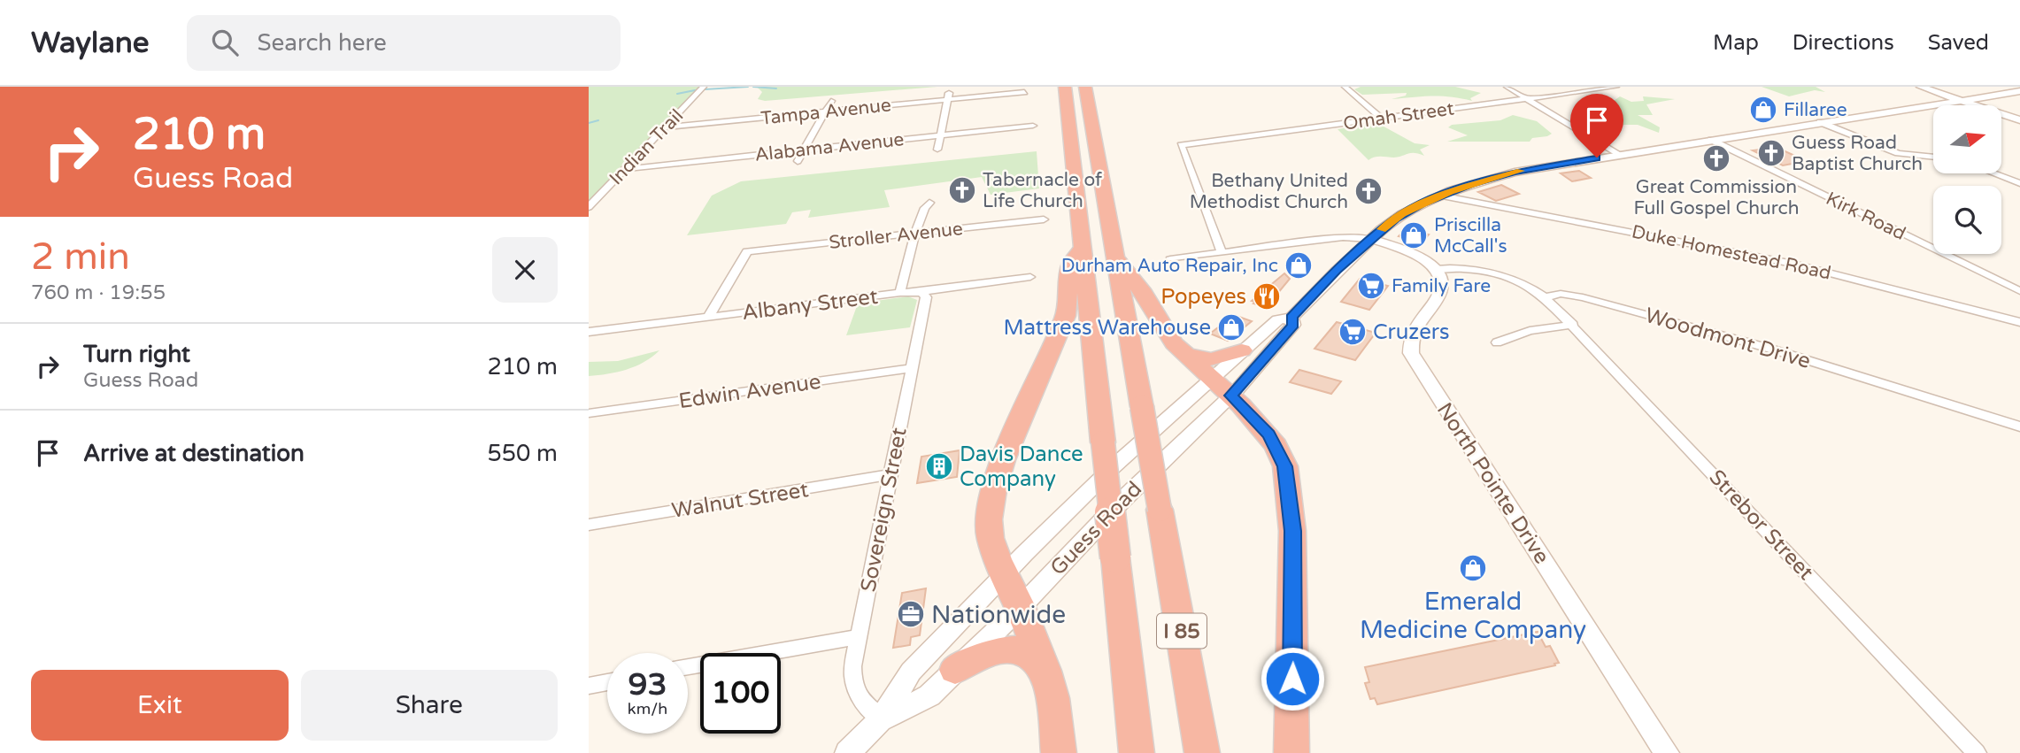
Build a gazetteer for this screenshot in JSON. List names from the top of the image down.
{
  "streets": {
    "highway": ["I 85"],
    "main road": ["North Pointe Drive", "Guess Road"],
    "street": [
      "Tampa Avenue",
      "Omah Street",
      "Indian Trail",
      "Alabama Avenue",
      "Kirk Road",
      "Stroller Avenue",
      "Duke Homestead Road",
      "Albany Street",
      "Woodmont Drive",
      "Edwin Avenue",
      "Walnut Street",
      "Sovereign Street",
      "Strebor Street"
    ]
  },
  "crossings": [
    ["Tampa Avenue", "Indian Trail"],
    ["Indian Trail", "Alabama Avenue"],
    ["Kirk Road", "Guess Road"],
    ["Stroller Avenue", "Albany Street"],
    ["Duke Homestead Road", "Guess Road"],
    ["Albany Street", "Sovereign Street"],
    ["Woodmont Drive", "North Pointe Drive"],
    ["Woodmont Drive", "Strebor Street"],
    ["Edwin Avenue", "Sovereign Street"],
    ["Walnut Street", "Sovereign Street"],
    ["Sovereign Street", "Guess Road"]
  ],
  "places": {
    "shop": [
      "Fillaree",
      "Priscilla McCall's",
      "Durham Auto Repair, Inc",
      "Mattress Warehouse",
      "Emerald Medicine Company"
    ],
    "church": [
      "Guess Road Baptist Church",
      "Great Commission Full Gospel Church",
      "Tabernacle of Life Church",
      "Bethany United Methodist Church"
    ],
    "supermarket": ["Family Fare", "Cruzers"],
    "restaurant": ["Popeyes"],
    "building": ["Davis Dance Company"],
    "office": ["Nationwide"]
  },
  "north": "right",
  "page": {
    "header": "Waylane",
    "search": "Search here",
    "nav": ["Map", "Directions", "Saved"],
    "turn": ["210 m", "Guess Road"],
    "heading": ["2 min", "760 m · 19:55"],
    "list": [
      {
        "name": "Turn right",
        "note": "Guess Road",
        "value": "210 m"
      },
      {
        "name": "Arrive at destination",
        "value": "550 m"
      }
    ],
    "speed": "93 km/h",
    "limit": "100",
    "buttons": ["Exit", "Share"]
  }
}
